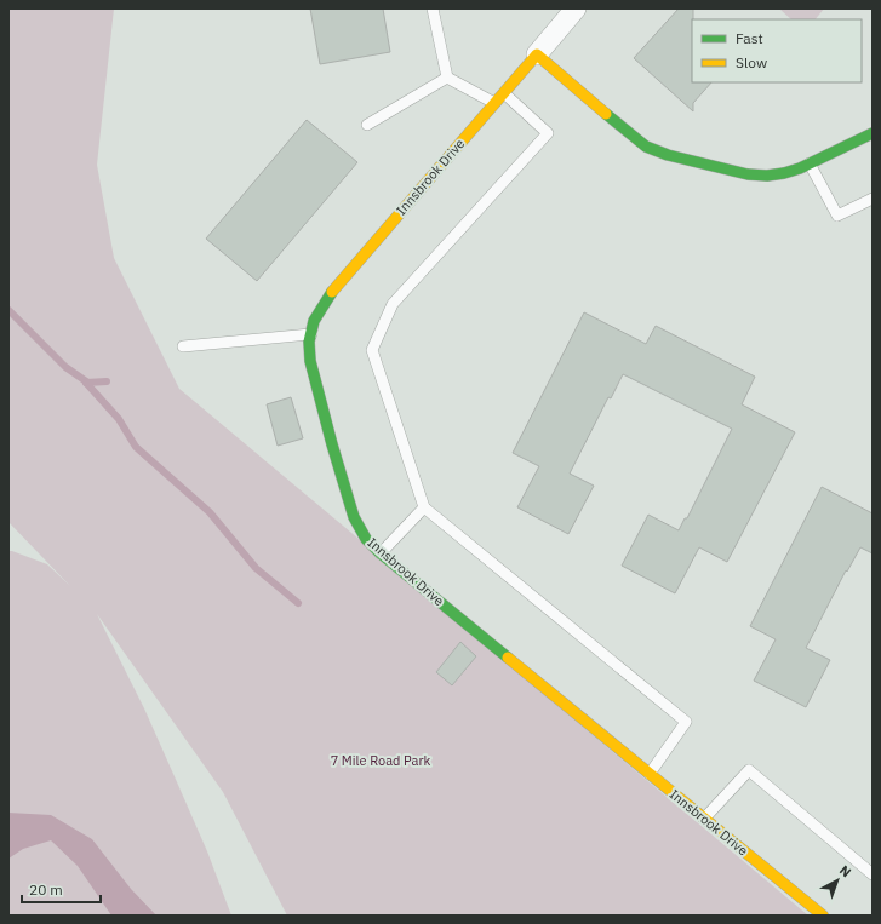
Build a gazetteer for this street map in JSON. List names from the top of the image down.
{
  "streets": {
    "street": ["Innsbrook Drive"]
  },
  "parks": ["7 Mile Road Park"],
  "legend": ["Fast", "Slow"],
  "scale_bar": "20 m",
  "north": "top right"
}
